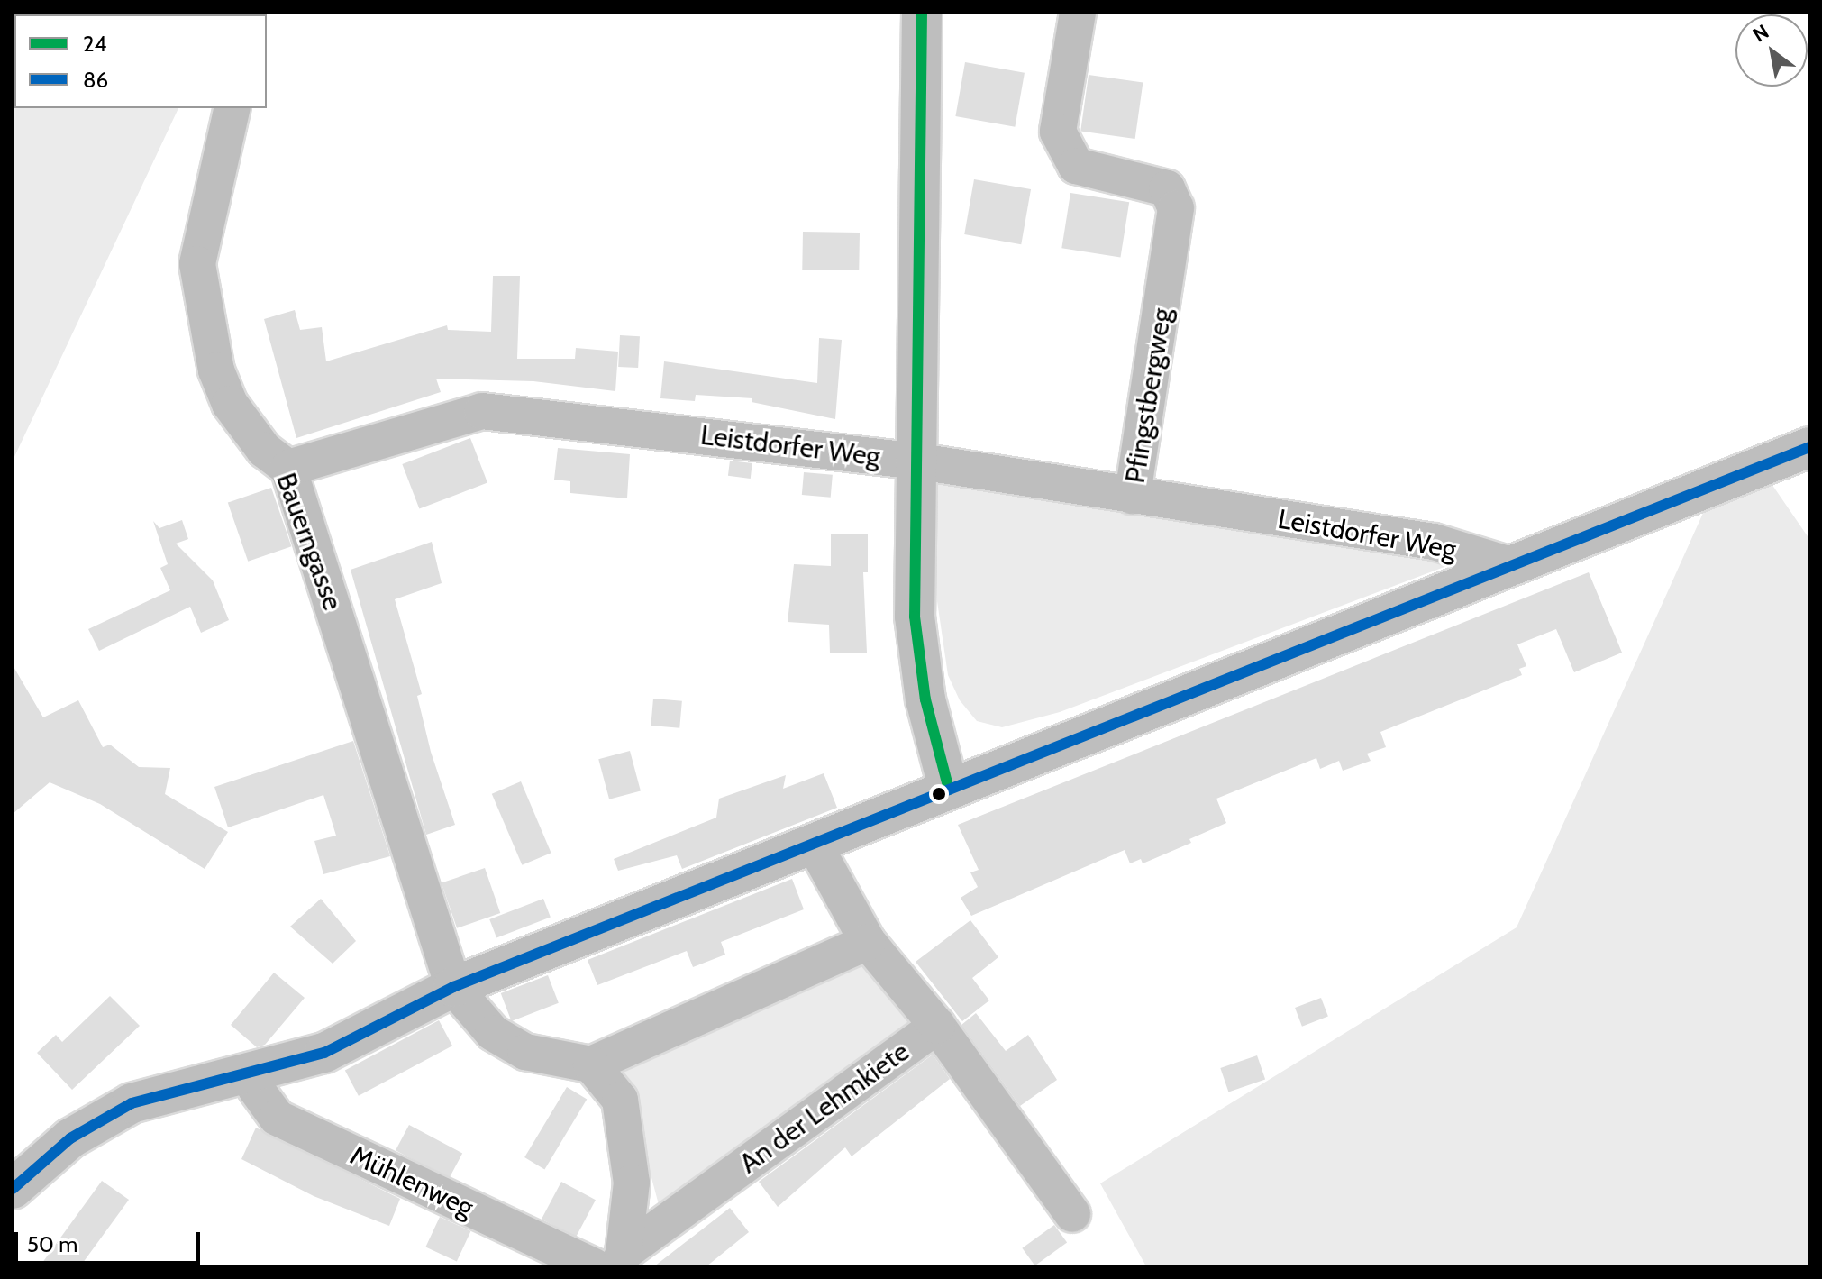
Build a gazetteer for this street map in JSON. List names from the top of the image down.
{
  "streets": {
    "street": [
      "Pfingstbergweg",
      "Leistdorfer Weg",
      "Bauerngasse",
      "An der Lehmkiete",
      "Mühlenweg"
    ]
  },
  "crossings": [
    ["Pfingstbergweg", "Leistdorfer Weg"],
    ["Leistdorfer Weg", "Bauerngasse"],
    ["An der Lehmkiete", "Mühlenweg"]
  ],
  "lines": ["transit line 24", "transit line 86"],
  "legend": ["24", "86"],
  "scale_bar": "50 m",
  "north": "top left"
}
